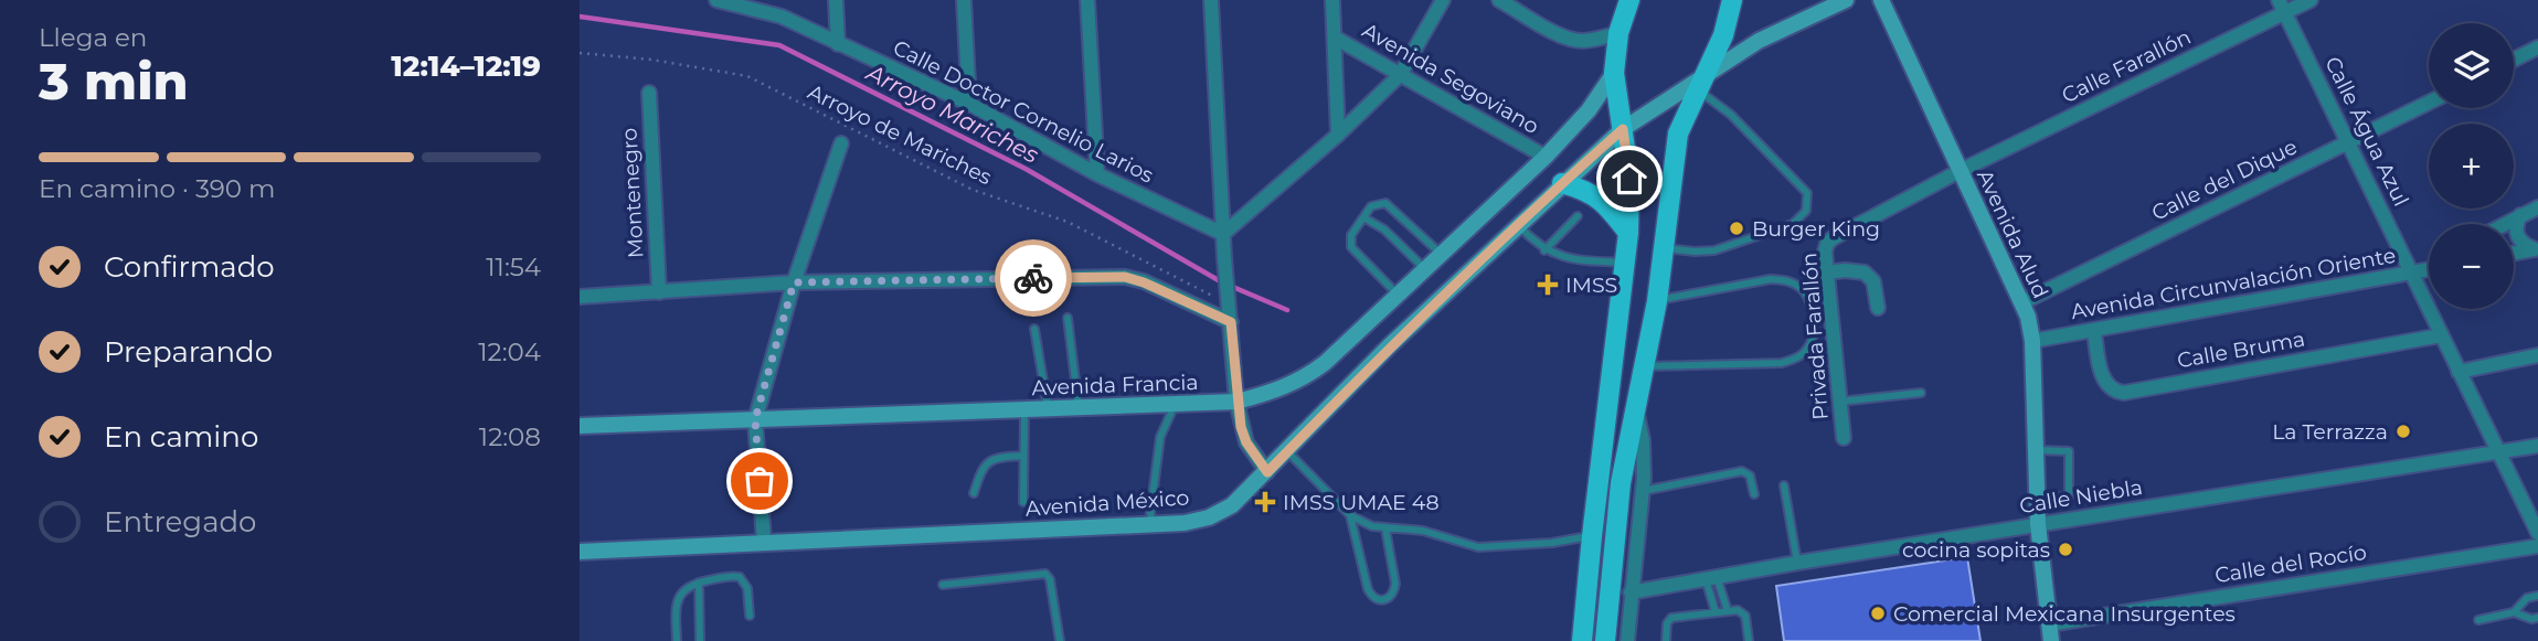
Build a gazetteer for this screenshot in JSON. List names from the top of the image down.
{
  "streets": {
    "street": [
      "Calle Farallón",
      "Avenida Segoviano",
      "Calle Doctor Cornelio Larios",
      "Calle Água Azul",
      "Calle del Dique",
      "Montenegro",
      "Avenida Alud",
      "Avenida Circunvalación Oriente",
      "Privada Farallón",
      "Calle Bruma",
      "Avenida Francia",
      "Calle Niebla",
      "Avenida México",
      "Calle del Rocío"
    ],
    "path": ["Arroyo de Mariches"]
  },
  "crossings": [
    ["Calle Farallón", "Calle Água Azul"],
    ["Calle Farallón", "Avenida Alud"],
    ["Calle Farallón", "Privada Farallón"],
    ["Avenida Segoviano", "Avenida Francia"],
    ["Calle Água Azul", "Calle del Dique"],
    ["Calle Água Azul", "Avenida Circunvalación Oriente"],
    ["Calle Água Azul", "Calle Bruma"],
    ["Calle Água Azul", "Calle Niebla"],
    ["Calle del Dique", "Avenida Alud"],
    ["Avenida Alud", "Avenida Circunvalación Oriente"],
    ["Avenida Alud", "Privada Farallón"],
    ["Avenida Alud", "Calle Niebla"],
    ["Avenida Alud", "Calle del Rocío"],
    ["Avenida Circunvalación Oriente", "Calle Bruma"]
  ],
  "water": ["Arroyo Mariches"],
  "places": {
    "other": [
      "Burger King",
      "La Terrazza",
      "cocina sopitas",
      "Comercial Mexicana Insurgentes"
    ],
    "health": ["IMSS", "IMSS UMAE 48"]
  },
  "page": {
    "heading": ["3 min", "Llega en", "12:14–12:19"],
    "map_buttons": ["+", "−"],
    "bar": "En camino · 390 m",
    "list": [
      ["Confirmado", "11:54"],
      ["Preparando", "12:04"],
      ["En camino", "12:08"],
      "Entregado"
    ]
  }
}
